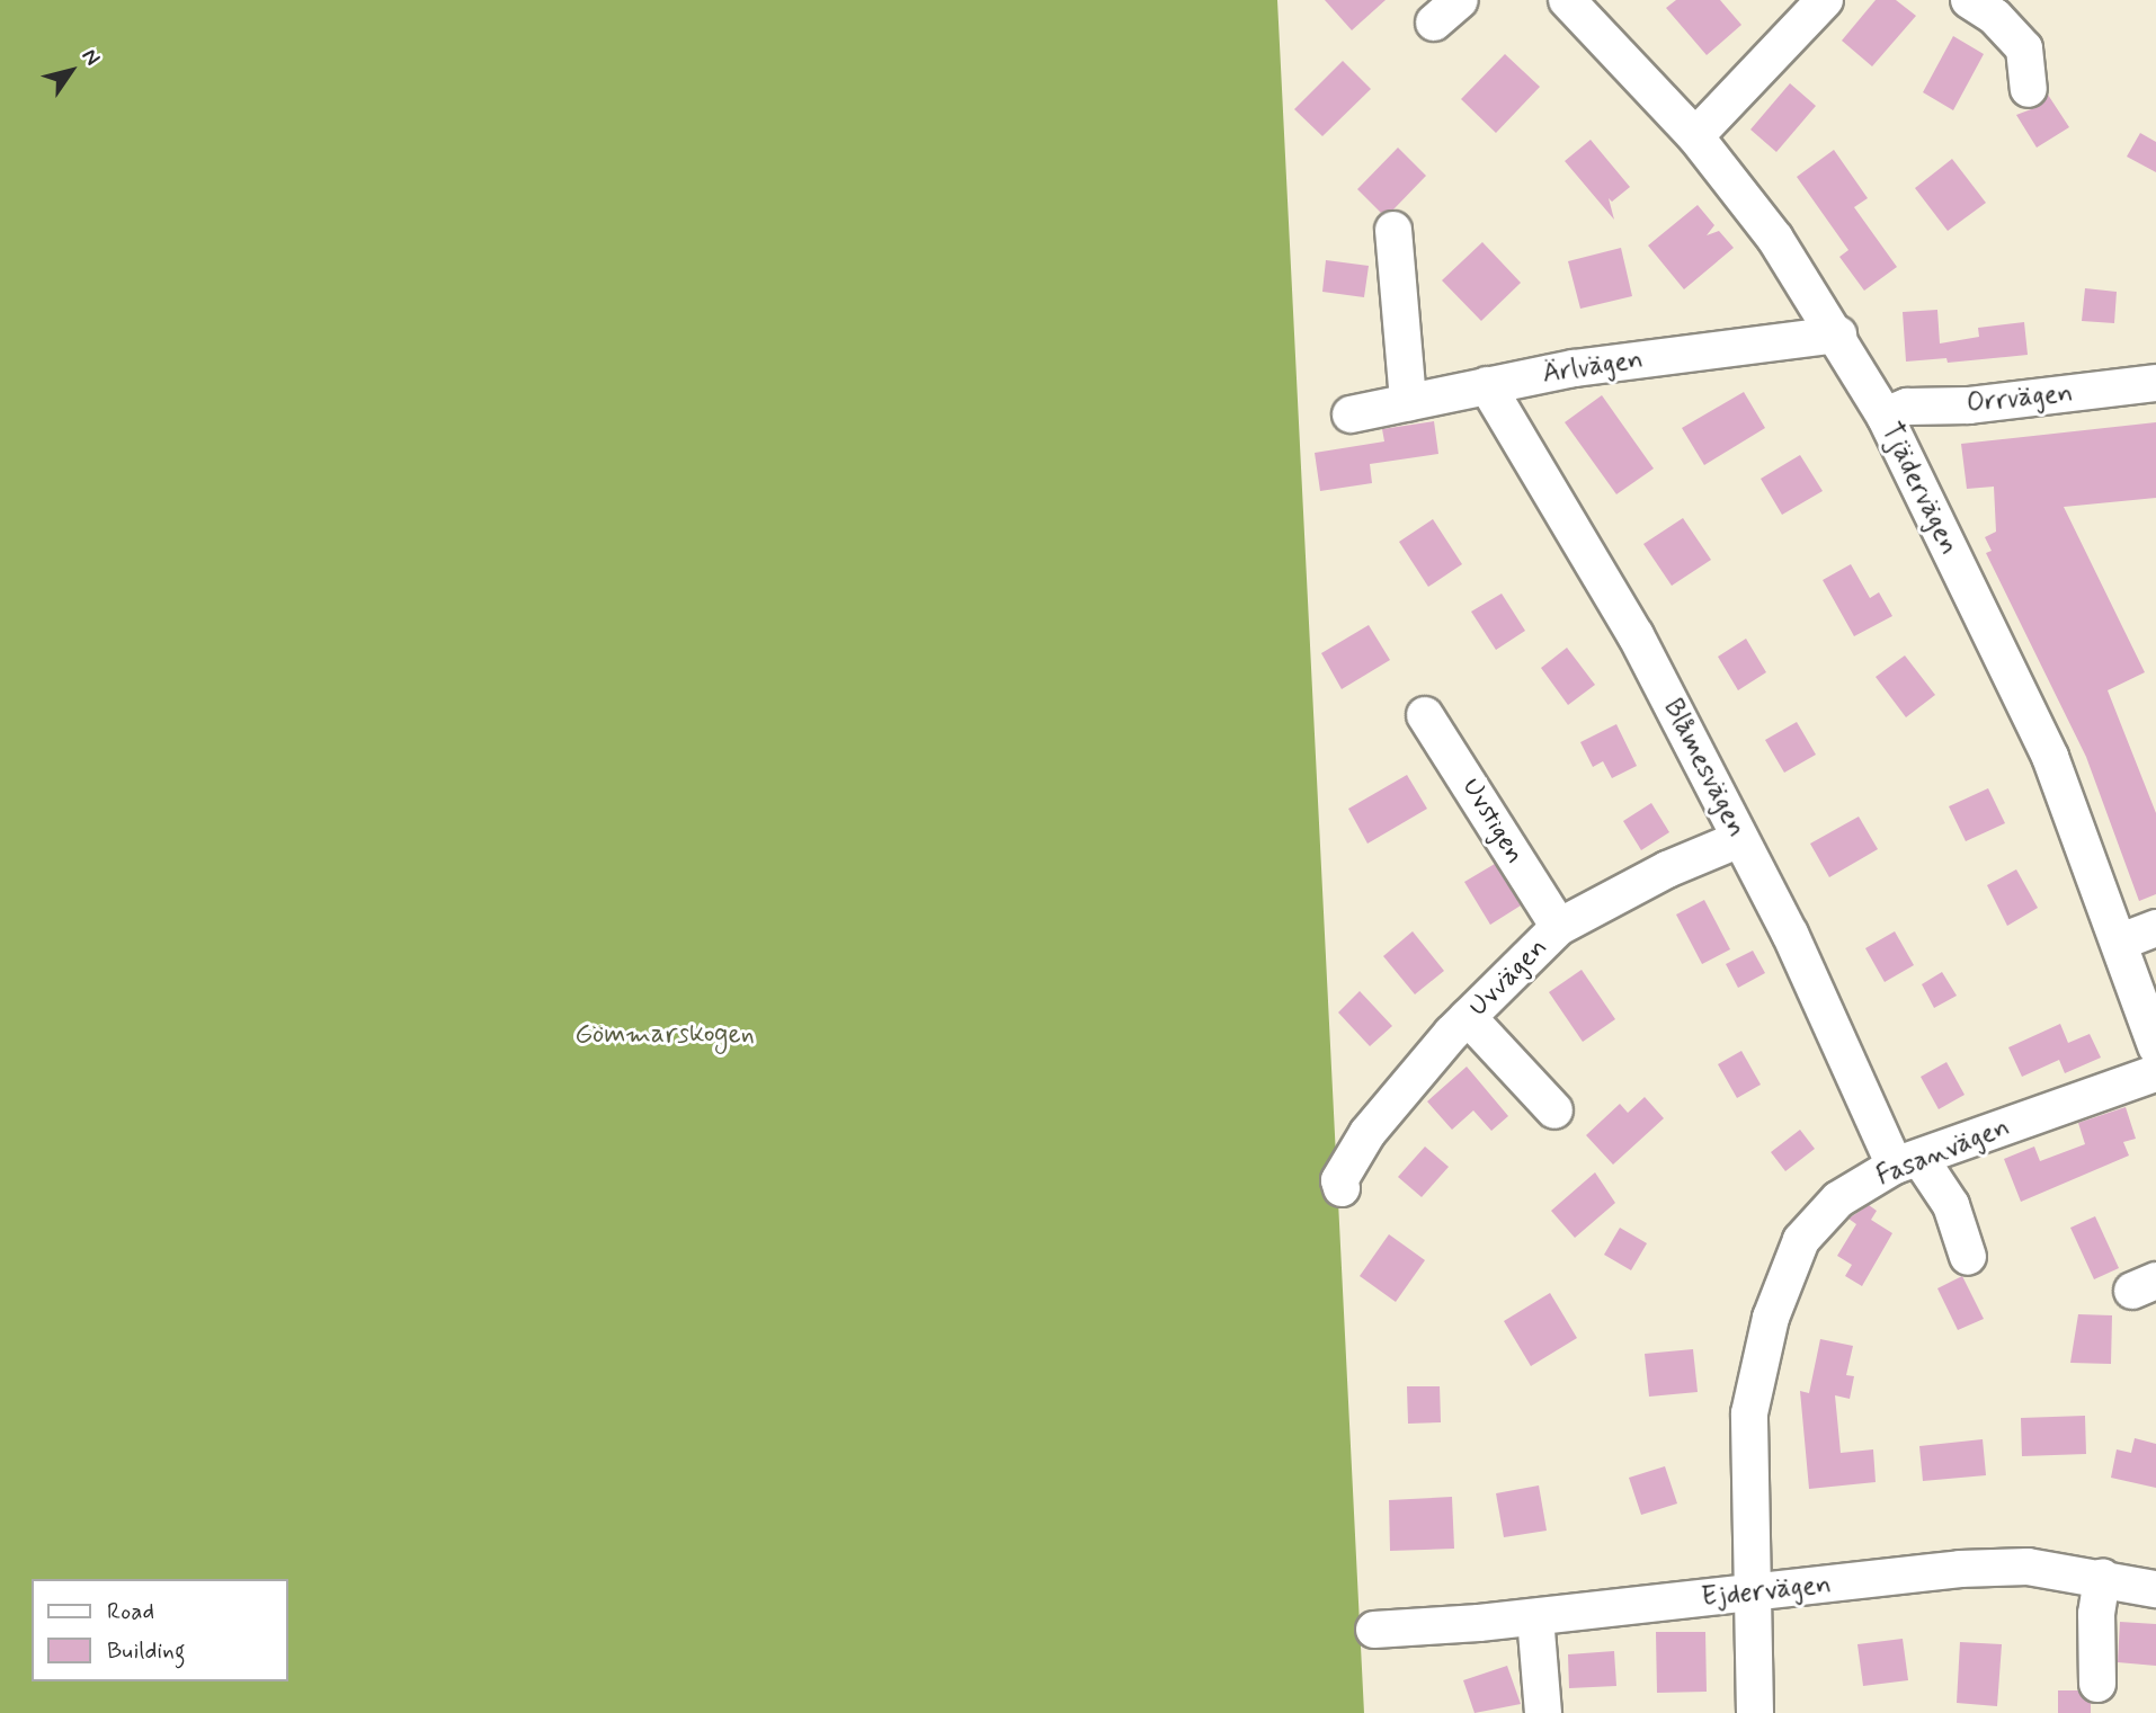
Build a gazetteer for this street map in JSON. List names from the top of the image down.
{
  "streets": {
    "street": [
      "Ärlvägen",
      "Orrvägen",
      "Tjädervägen",
      "Blåmesvägen",
      "Uvstigen",
      "Uvvägen",
      "Fasanvägen",
      "Ejdervägen"
    ]
  },
  "crossings": [
    ["Ärlvägen", "Tjädervägen"],
    ["Ärlvägen", "Blåmesvägen"],
    ["Orrvägen", "Tjädervägen"],
    ["Blåmesvägen", "Uvvägen"],
    ["Blåmesvägen", "Fasanvägen"],
    ["Uvstigen", "Uvvägen"],
    ["Fasanvägen", "Ejdervägen"]
  ],
  "parks": ["Gömmarskogen"],
  "legend": ["Road", "Building"],
  "north": "top right"
}
